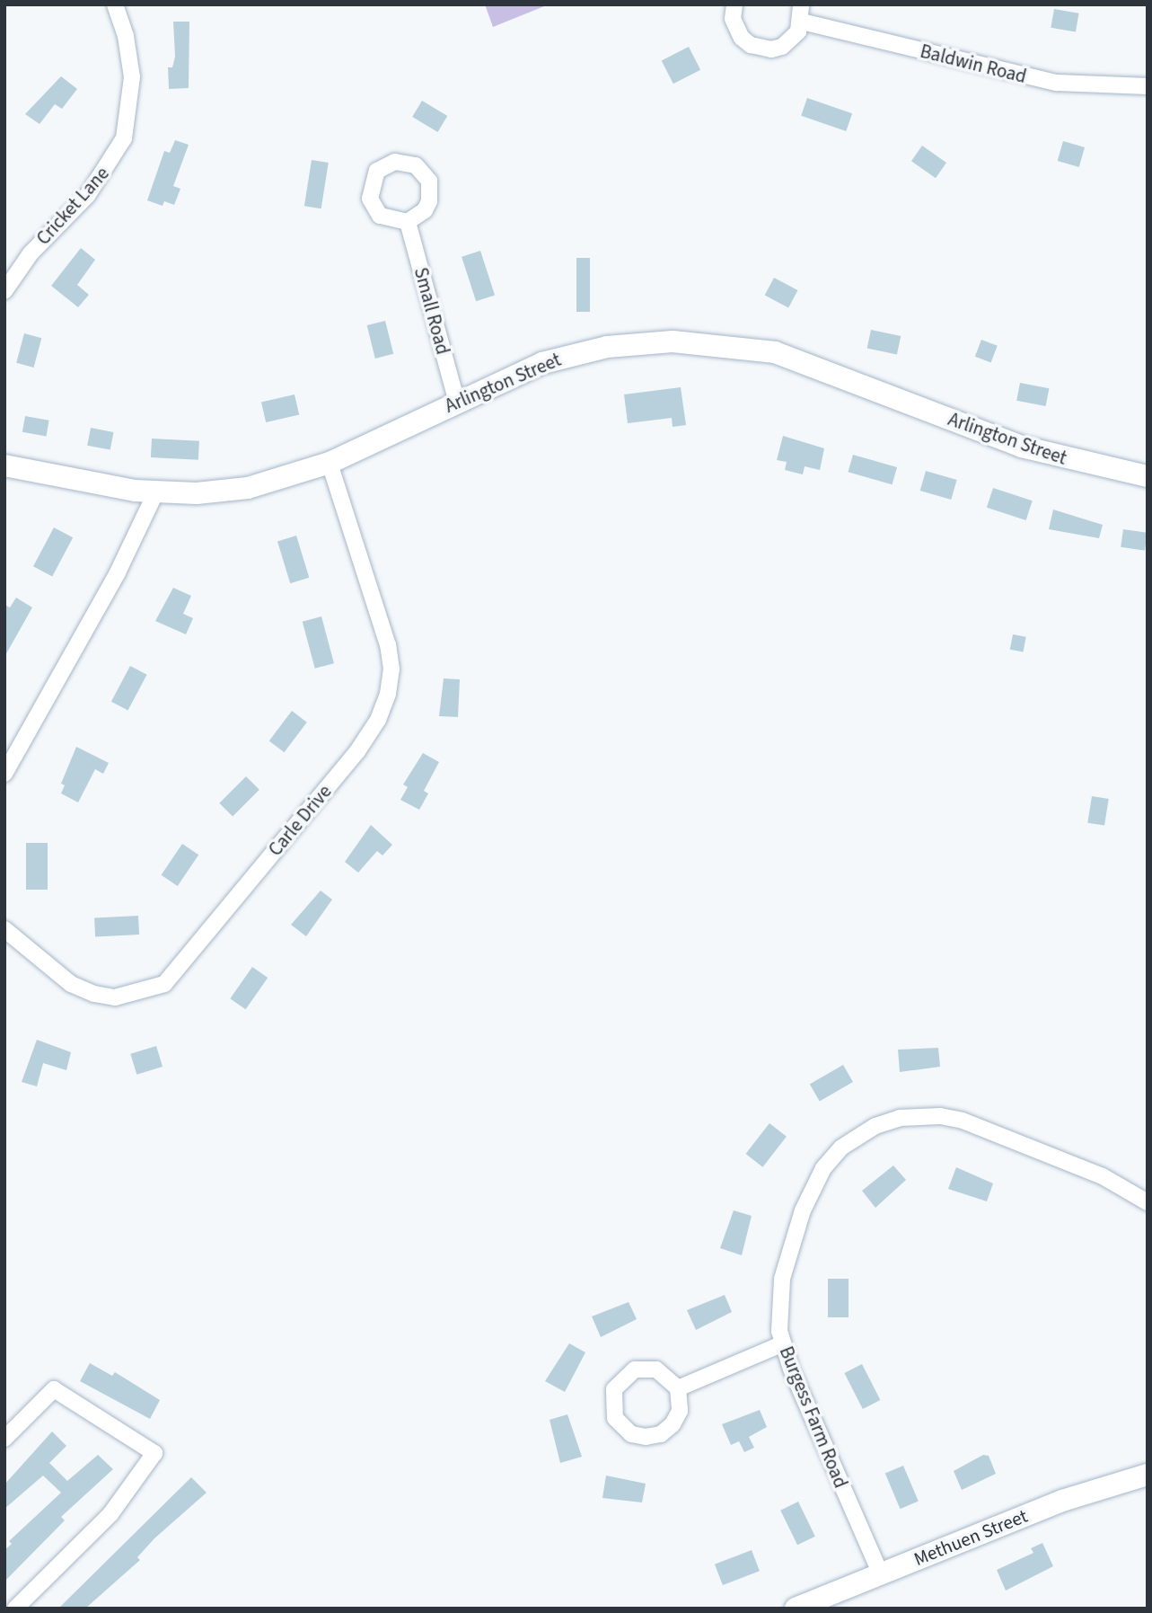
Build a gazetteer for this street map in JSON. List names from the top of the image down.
{
  "streets": {
    "street": [
      "Baldwin Road",
      "Cricket Lane",
      "Small Road",
      "Arlington Street",
      "Carle Drive",
      "Burgess Farm Road",
      "Methuen Street"
    ]
  },
  "crossings": [
    ["Small Road", "Arlington Street"],
    ["Arlington Street", "Carle Drive"],
    ["Burgess Farm Road", "Methuen Street"]
  ]
}
